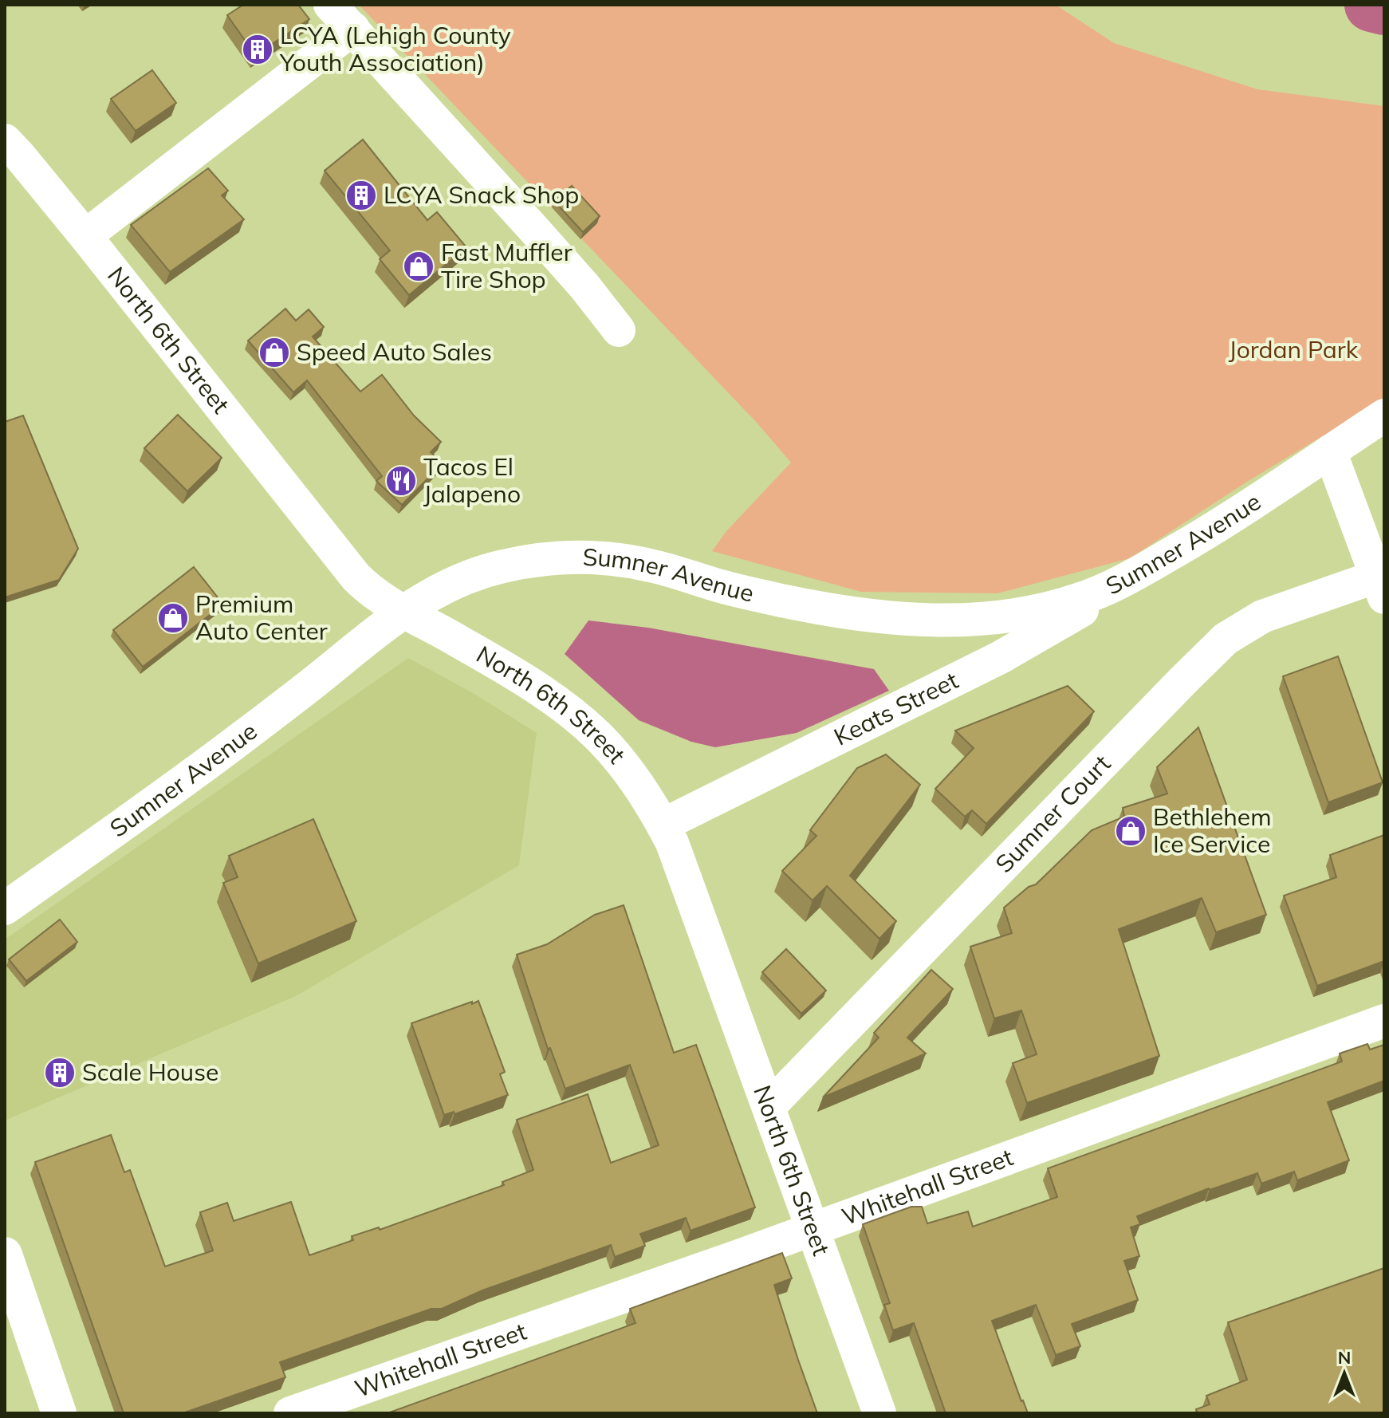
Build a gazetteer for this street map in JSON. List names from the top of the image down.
{
  "streets": {
    "street": [
      "North 6th Street",
      "Sumner Avenue",
      "Keats Street",
      "Sumner Court",
      "Whitehall Street"
    ]
  },
  "crossings": [
    ["North 6th Street", "Sumner Avenue"],
    ["North 6th Street", "Keats Street"],
    ["North 6th Street", "Sumner Court"],
    ["North 6th Street", "Whitehall Street"],
    ["Sumner Avenue", "Keats Street"]
  ],
  "parks": ["Jordan Park"],
  "places": {
    "building": ["LCYA (Lehigh County Youth Association)", "LCYA Snack Shop", "Scale House"],
    "shop": [
      "Fast Muffler Tire Shop",
      "Speed Auto Sales",
      "Premium Auto Center",
      "Bethlehem Ice Service"
    ],
    "restaurant": ["Tacos El Jalapeno"]
  },
  "north": "top"
}
